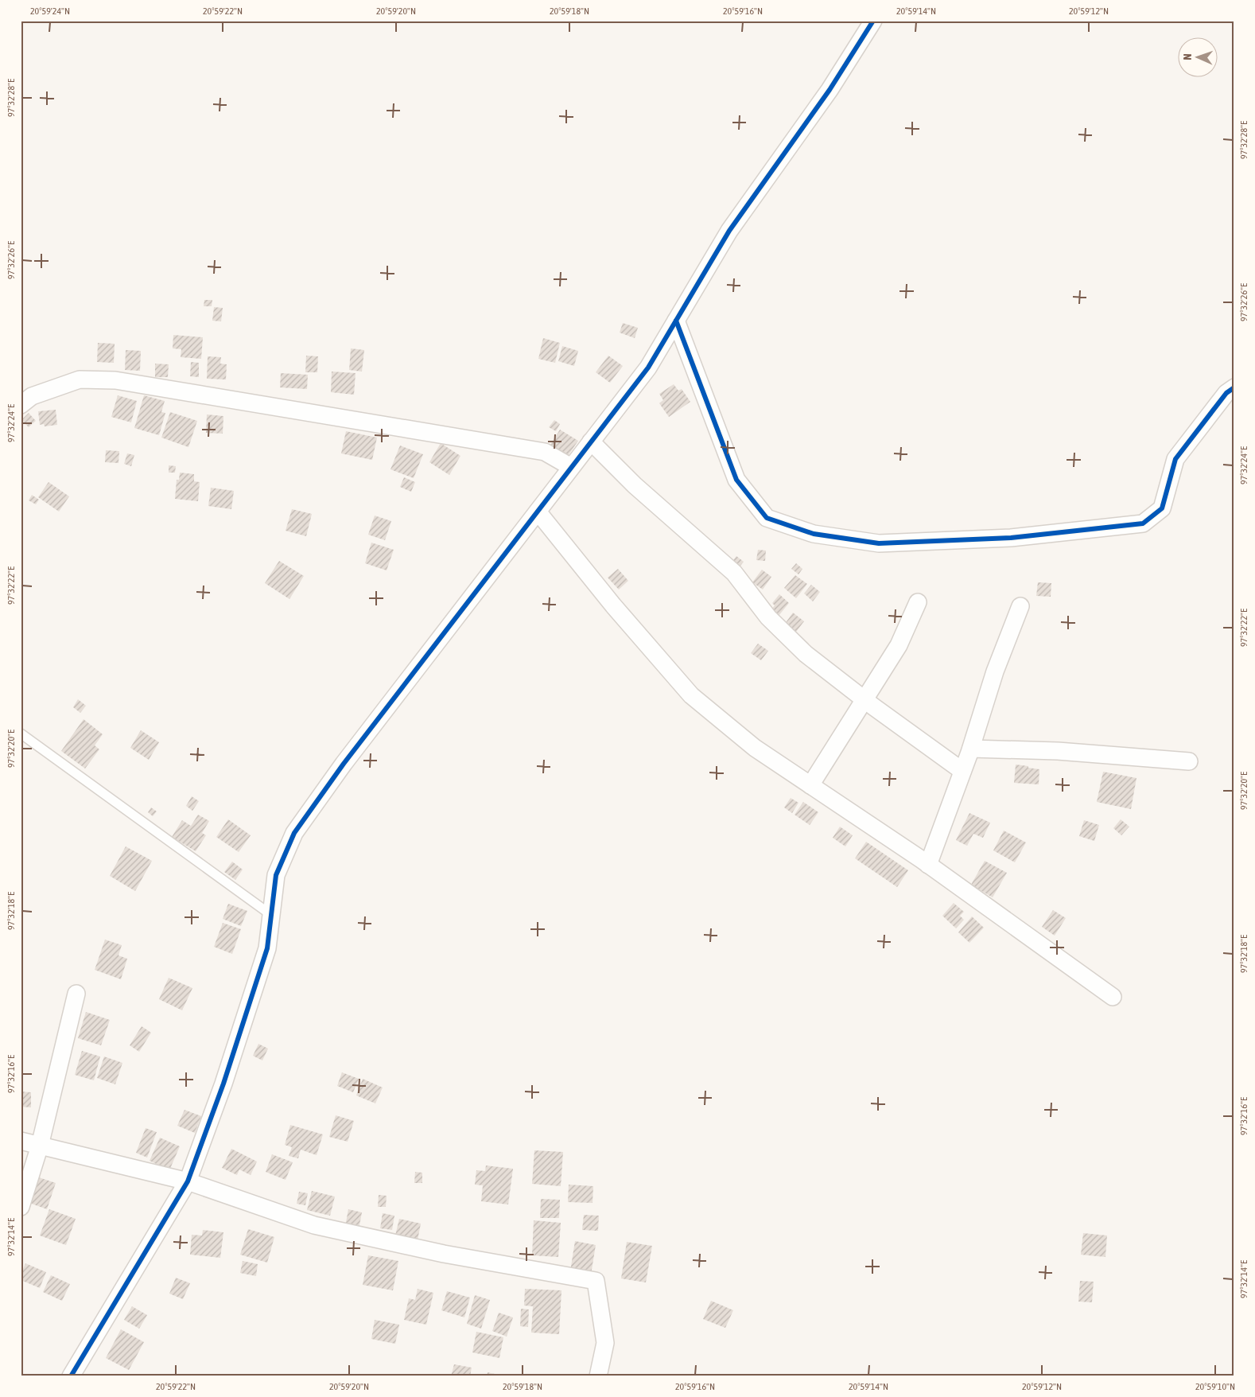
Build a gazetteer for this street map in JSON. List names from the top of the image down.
{
  "north": "left",
  "coordinates": [
    "20°59'24\"N",
    "20°59'22\"N",
    "20°59'20\"N",
    "20°59'18\"N",
    "20°59'16\"N",
    "20°59'14\"N",
    "20°59'12\"N",
    "97°32'28\"E",
    "97°32'26\"E",
    "97°32'24\"E",
    "97°32'22\"E",
    "97°32'20\"E",
    "97°32'18\"E",
    "97°32'16\"E",
    "97°32'14\"E",
    "20°59'10\"N"
  ]
}
